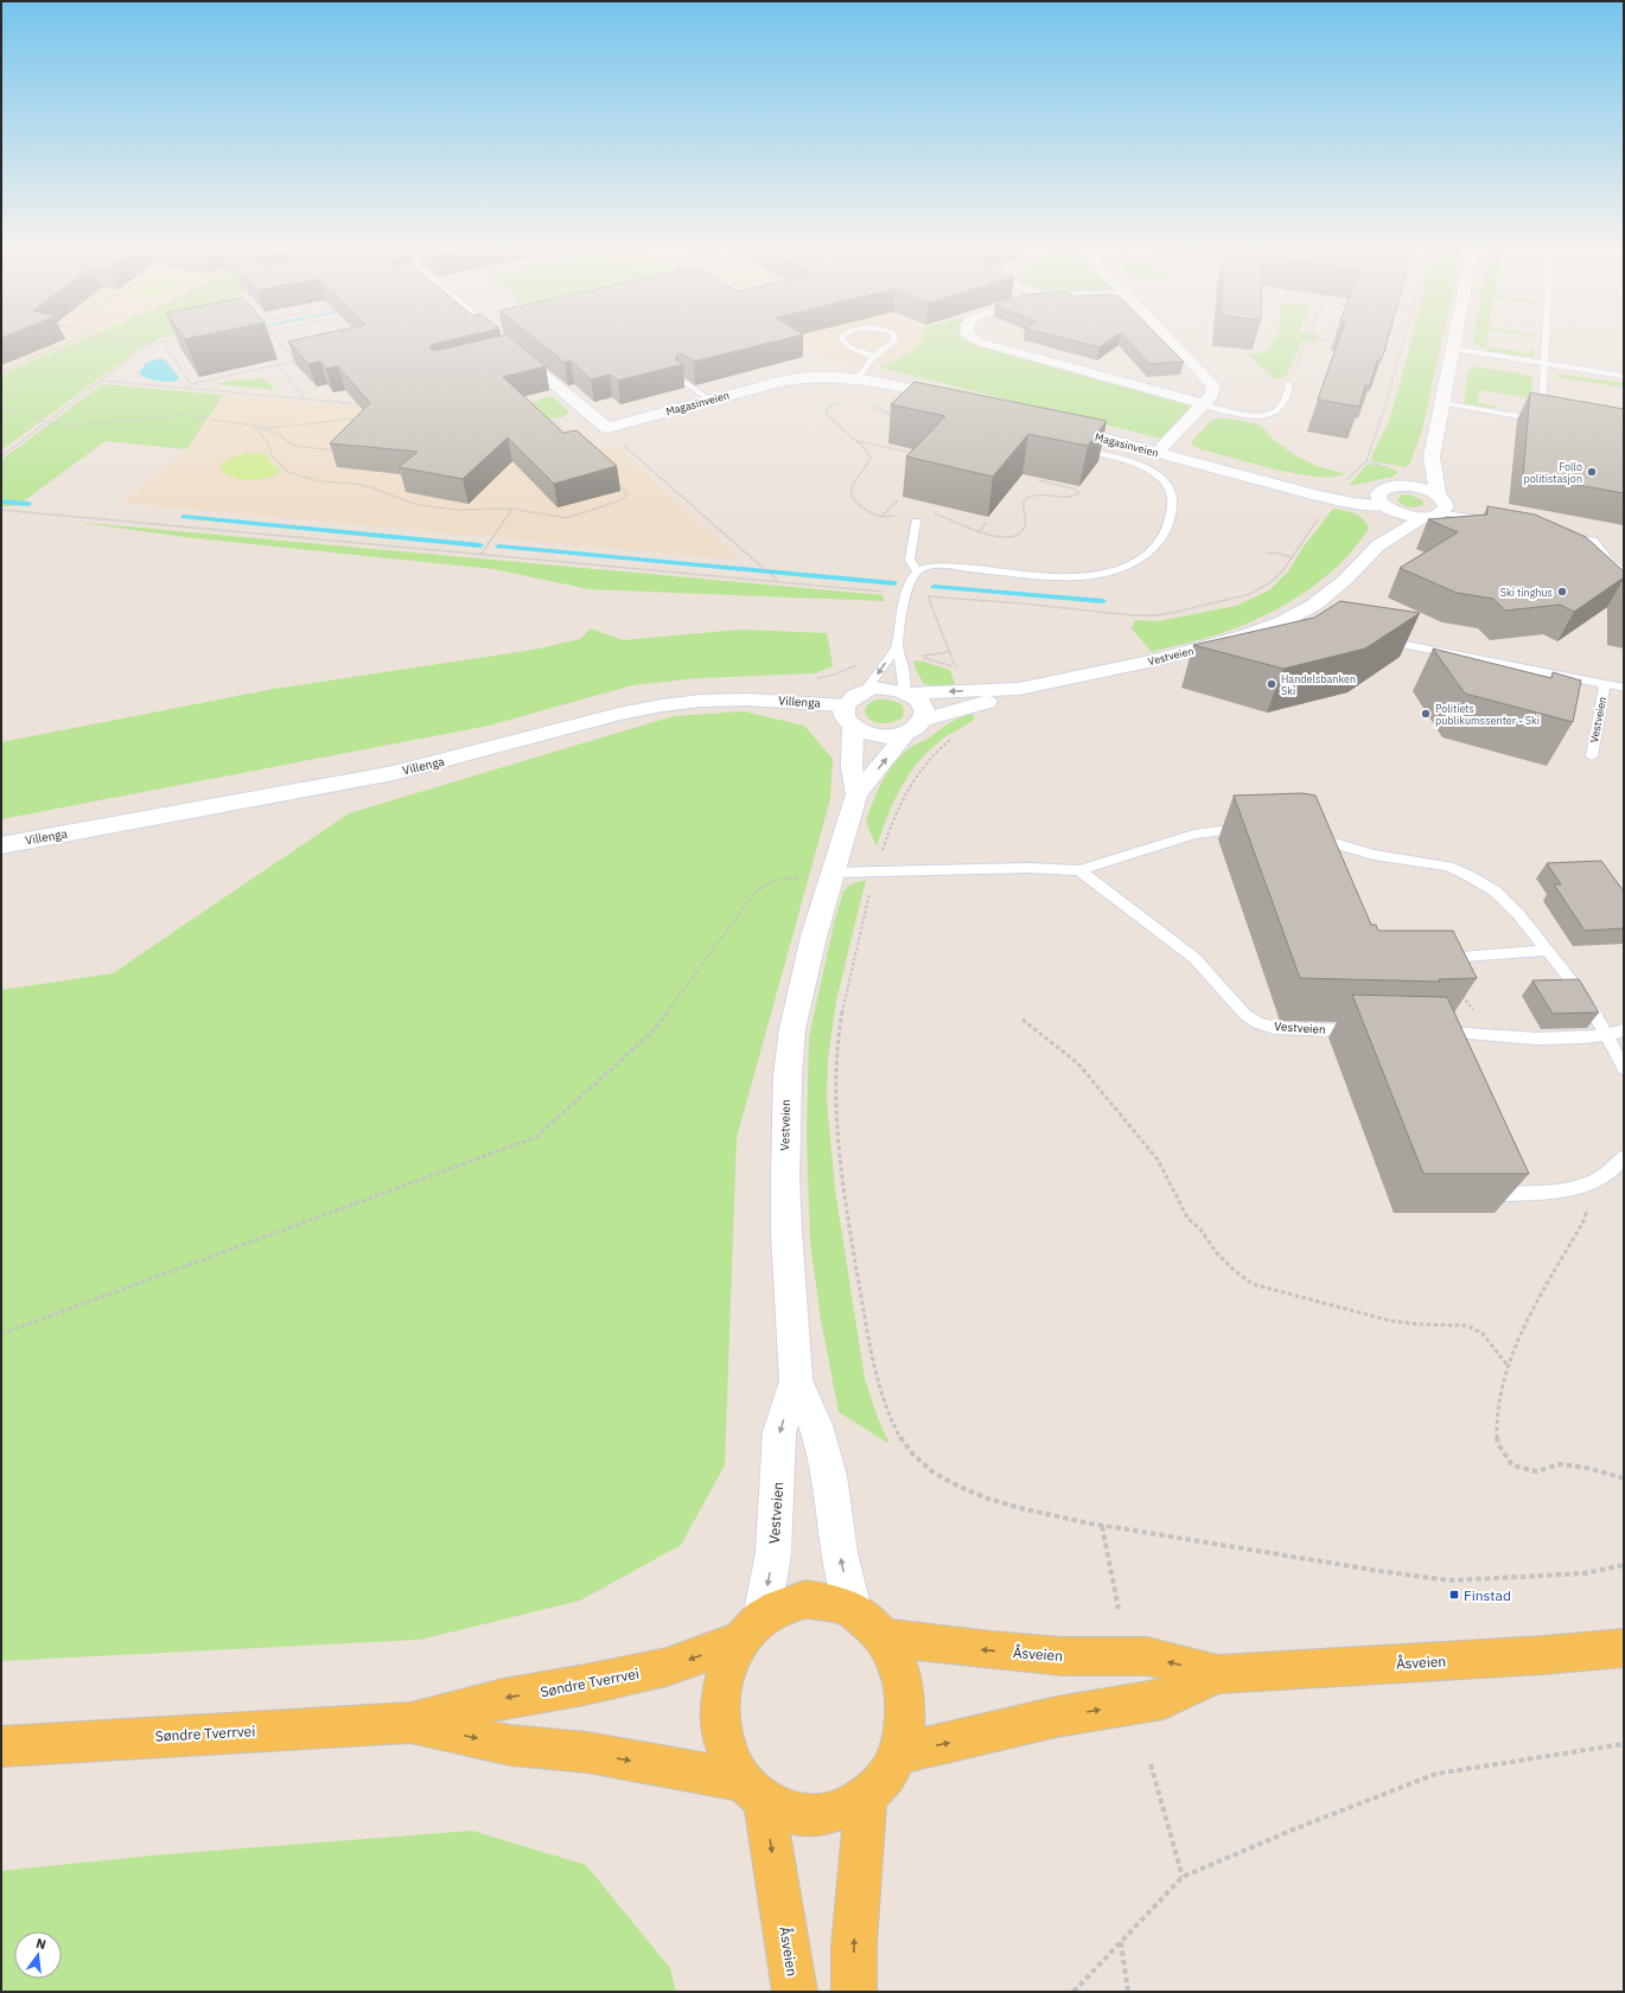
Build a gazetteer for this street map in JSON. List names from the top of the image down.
{
  "streets": {
    "main road": ["Åsveien", "Søndre Tverrvei"],
    "street": ["Magasinveien", "Vestveien", "Villenga"]
  },
  "crossings": [
    ["Magasinveien", "Vestveien"],
    ["Vestveien", "Villenga"],
    ["Vestveien", "Åsveien"],
    ["Vestveien", "Søndre Tverrvei"],
    ["Åsveien", "Søndre Tverrvei"]
  ],
  "places": {
    "other": [
      "Follo politistasjon",
      "Ski tinghus",
      "Handelsbanken Ski",
      "Politiets publikumssenter - Ski"
    ],
    "transit": ["Finstad"]
  },
  "north": "top"
}
